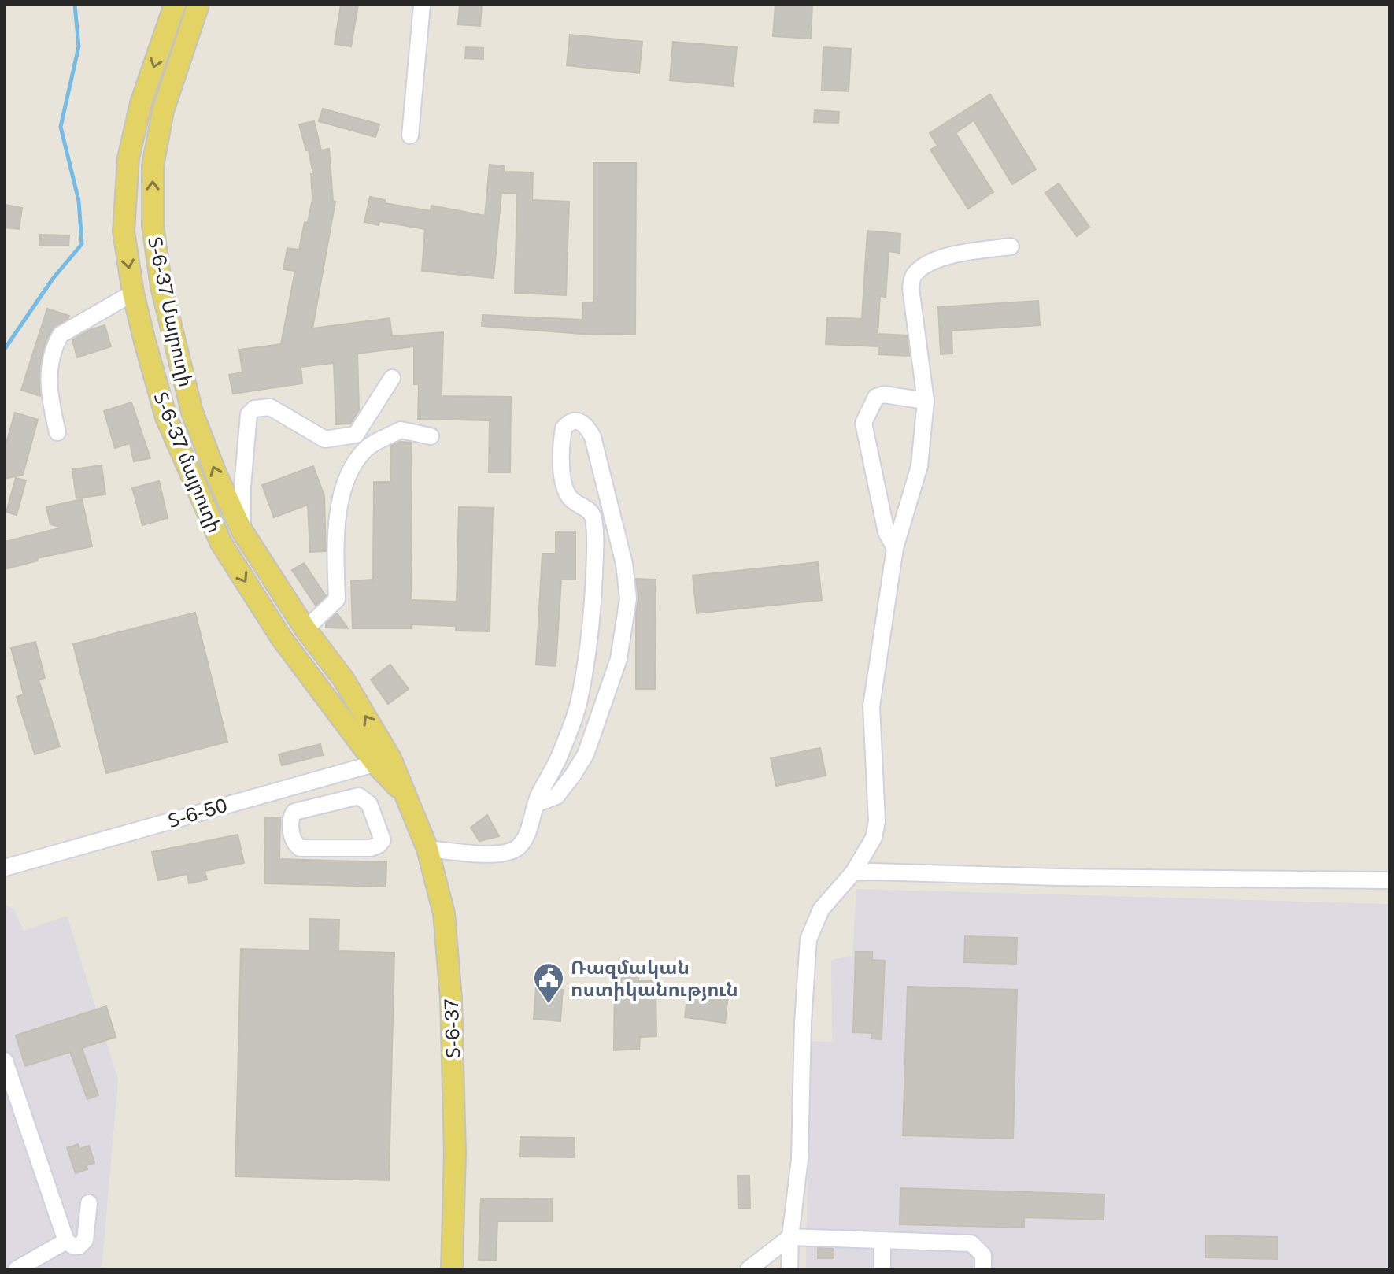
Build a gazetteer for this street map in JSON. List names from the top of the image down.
{
  "streets": {
    "main road": ["Տ-6-37 Մայրուղի", "Տ-6-37 մայրուղի", "Տ-6-37"],
    "street": ["Տ-6-50"]
  },
  "crossings": [
    ["Տ-6-37 Մայրուղի", "Տ-6-37 մայրուղի"],
    ["Տ-6-37 Մայրուղի", "Տ-6-50"],
    ["Տ-6-37 մայրուղի", "Տ-6-50"],
    ["Տ-6-37 մայրուղի", "Տ-6-37"]
  ],
  "one_way": ["Տ-6-37 Մայրուղի", "Տ-6-37 մայրուղի"],
  "places": {
    "public building": ["Ռազմական ոստիկանություն"]
  }
}
